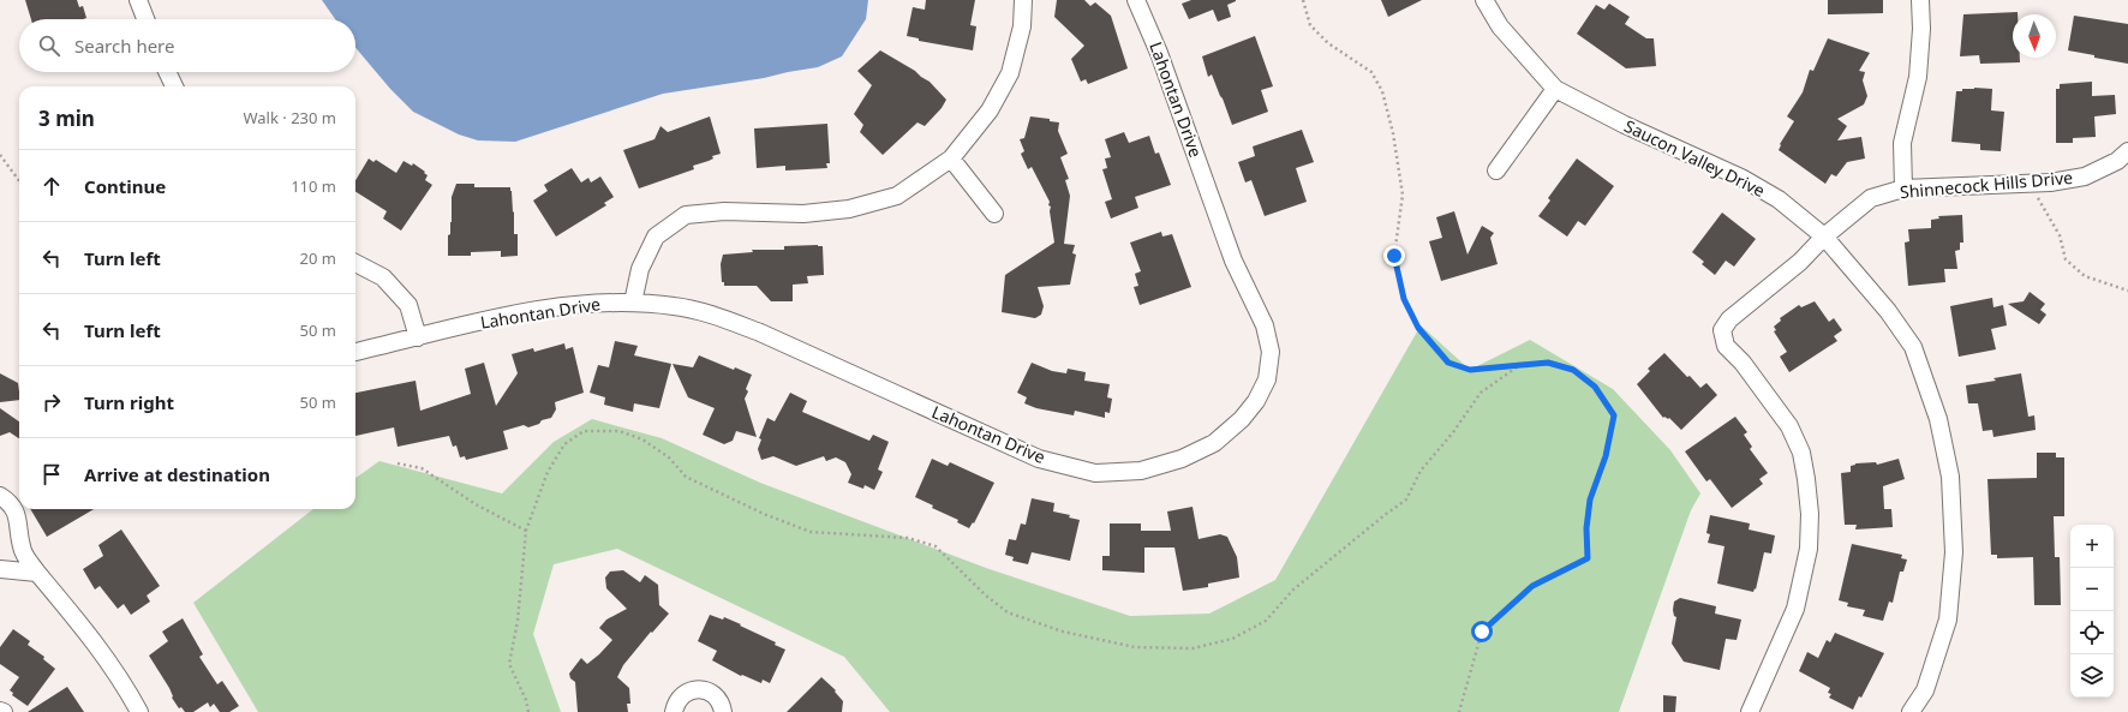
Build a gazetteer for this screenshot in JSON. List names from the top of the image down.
{
  "streets": {
    "street": ["Lahontan Drive", "Saucon Valley Drive", "Shinnecock Hills Drive"]
  },
  "crossings": [
    ["Saucon Valley Drive", "Shinnecock Hills Drive"]
  ],
  "north": "bottom",
  "page": {
    "search": "Search here",
    "heading": ["3 min", "Walk · 230 m"],
    "list": [
      ["Continue", "110 m"],
      ["Turn left", "20 m"],
      ["Turn left", "50 m"],
      ["Turn right", "50 m"],
      "Arrive at destination"
    ],
    "map_buttons": ["+", "−"]
  }
}
